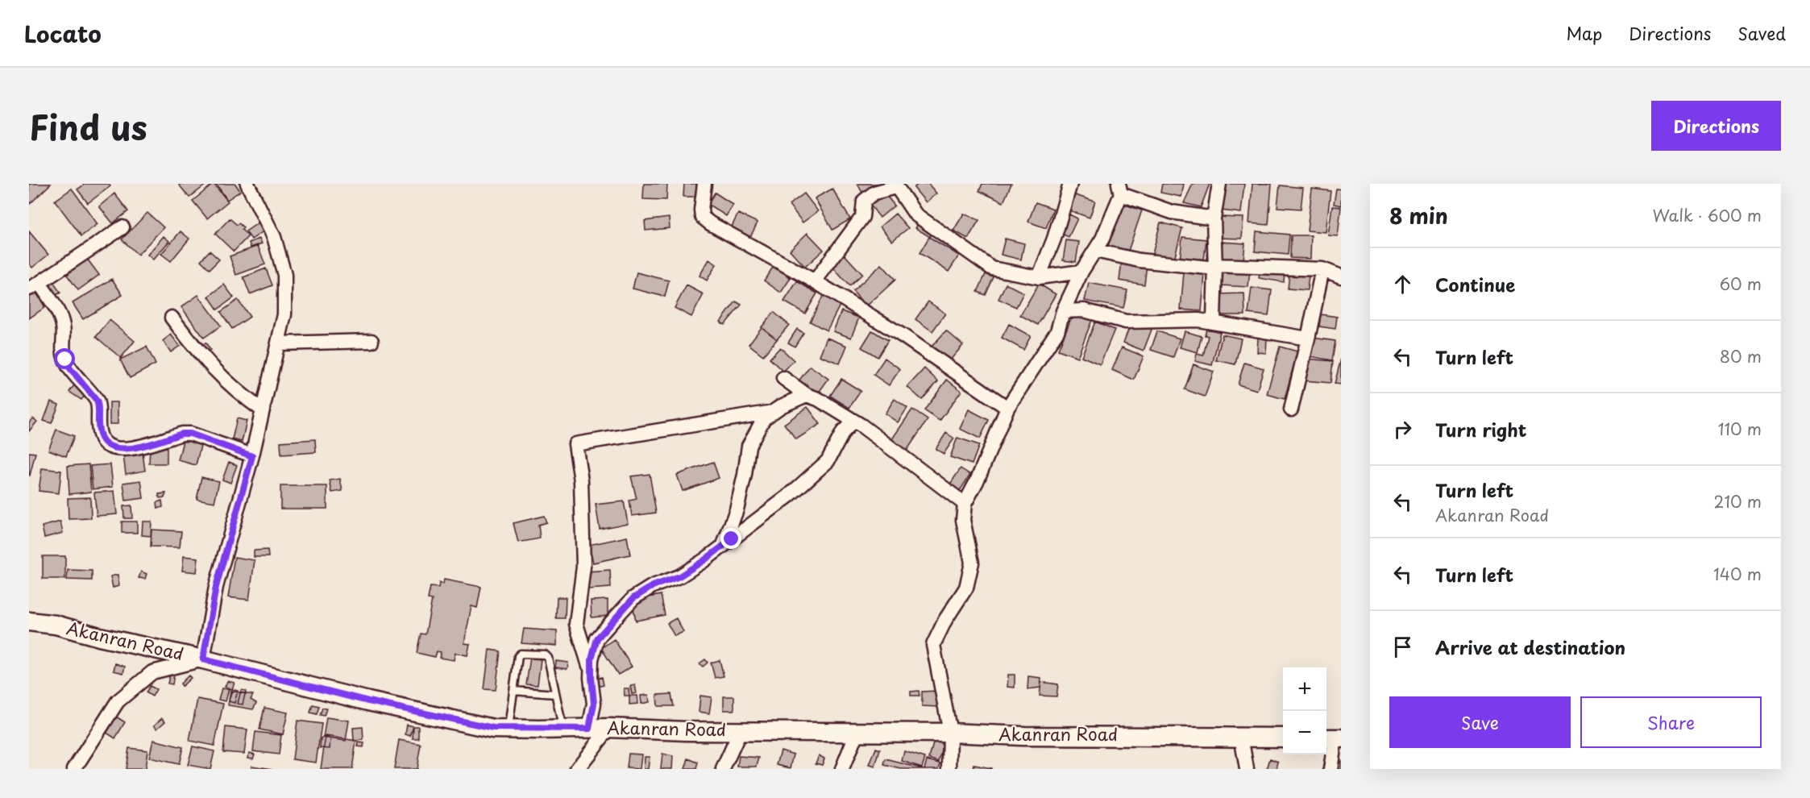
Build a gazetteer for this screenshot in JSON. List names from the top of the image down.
{
  "streets": {
    "main road": ["Akanran Road"]
  },
  "page": {
    "header": "Locato",
    "nav": ["Map", "Directions", "Saved"],
    "title": "Find us",
    "buttons": [
      "Directions",
      ["Save", "Share"]
    ],
    "heading": ["8 min", "Walk · 600 m"],
    "list": [
      ["Continue", "60 m"],
      ["Turn left", "80 m"],
      ["Turn right", "110 m"],
      ["Turn left", "Akanran Road", "210 m"],
      ["Turn left", "140 m"],
      "Arrive at destination"
    ],
    "map_buttons": ["+", "−"]
  }
}
